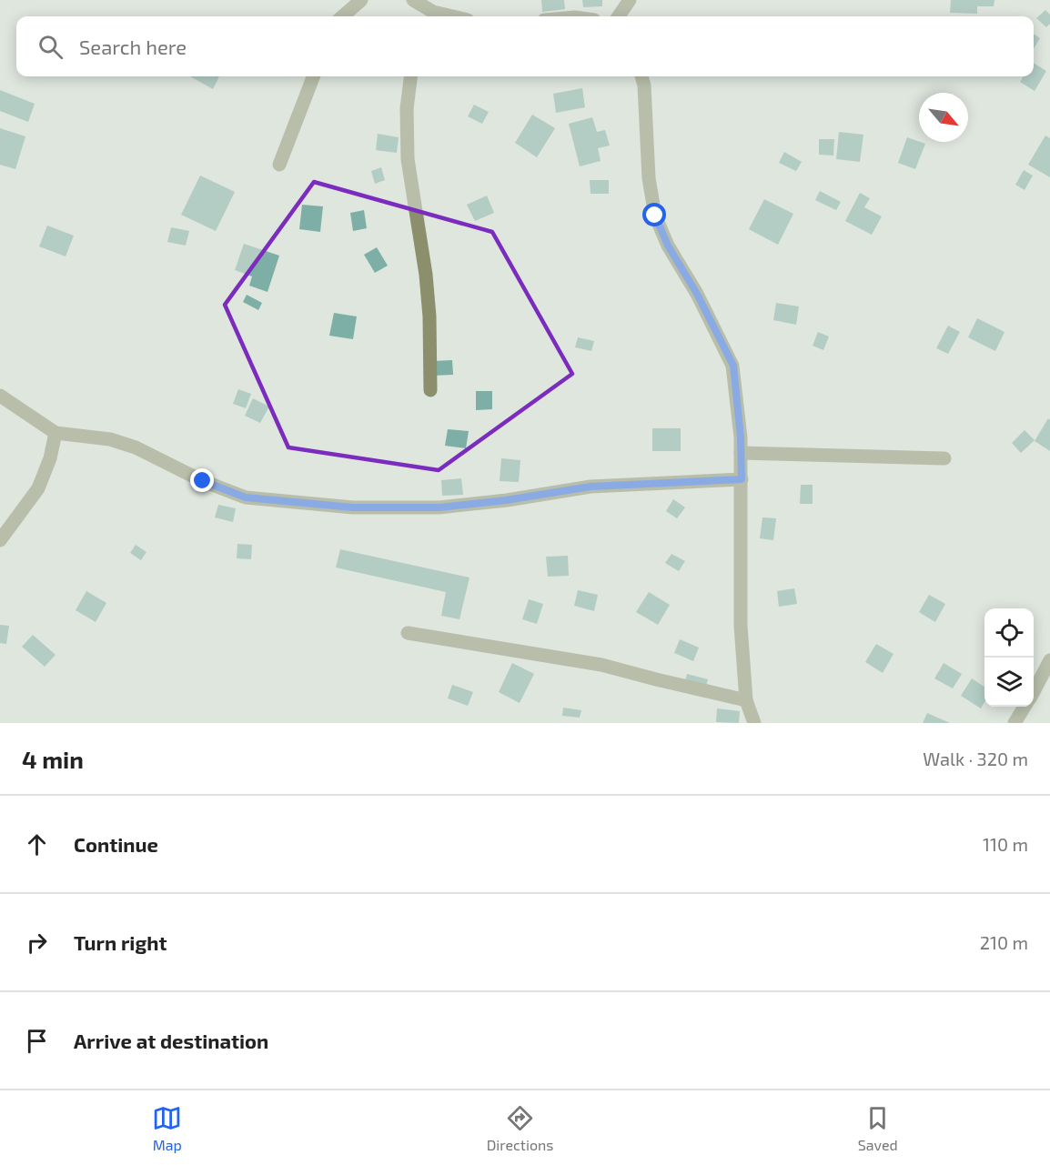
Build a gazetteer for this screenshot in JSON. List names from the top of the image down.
{
  "north": "bottom right",
  "page": {
    "search": "Search here",
    "heading": ["4 min", "Walk · 320 m"],
    "list": [
      ["Continue", "110 m"],
      ["Turn right", "210 m"],
      "Arrive at destination"
    ],
    "nav": ["Map", "Directions", "Saved"]
  }
}
